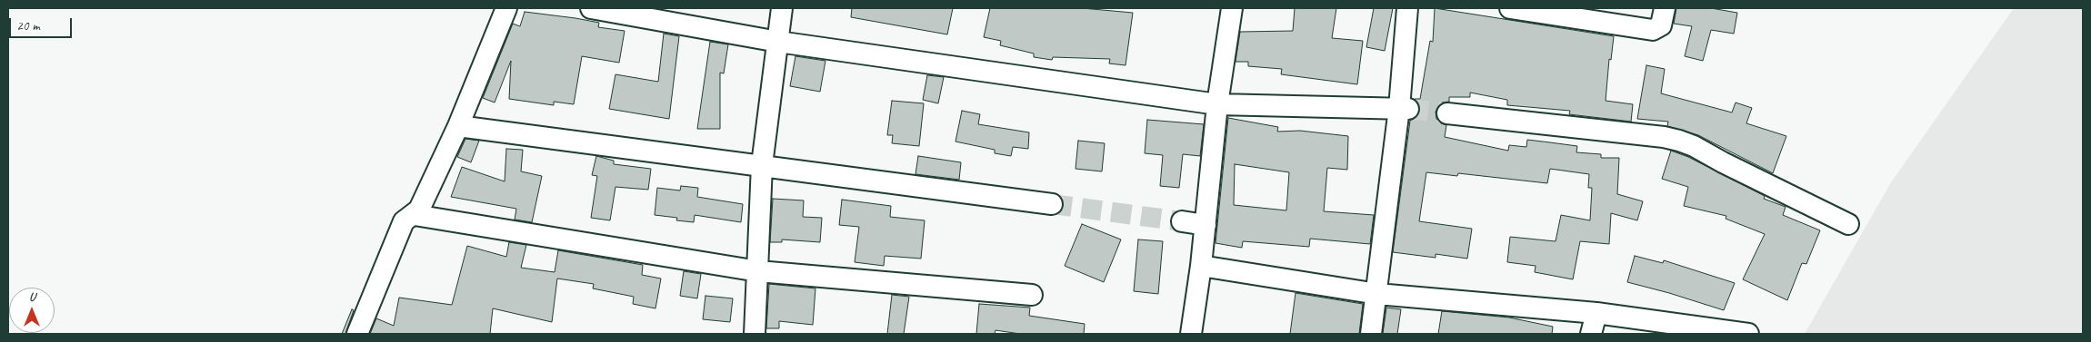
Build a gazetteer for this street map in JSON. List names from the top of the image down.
{
  "scale_bar": "20 m",
  "north": "top"
}
